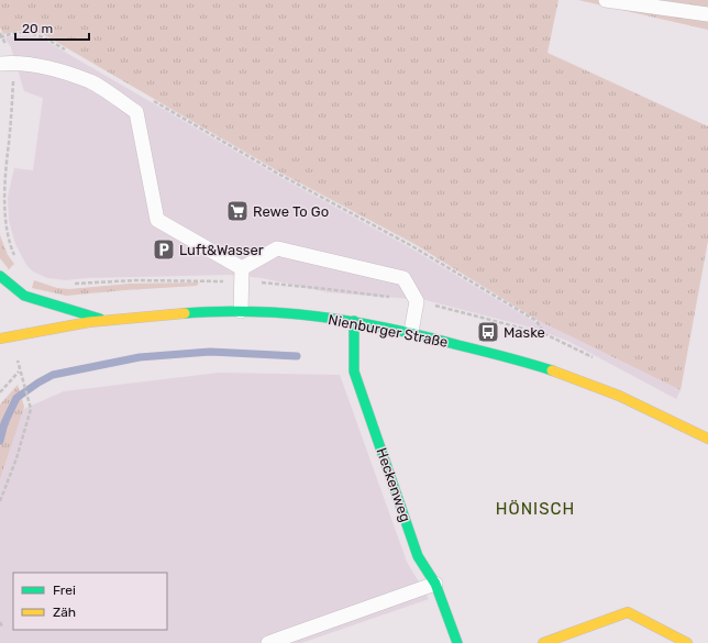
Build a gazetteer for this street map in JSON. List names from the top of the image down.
{
  "streets": {
    "main road": ["Nienburger Straße", "Heckenweg"]
  },
  "crossings": [
    ["Nienburger Straße", "Heckenweg"]
  ],
  "districts": ["HÖNISCH"],
  "places": {
    "supermarket": ["Rewe To Go"],
    "parking": ["Luft&Wasser"],
    "bus stop": ["Maske"]
  },
  "legend": ["Frei", "Zäh"],
  "scale_bar": "20 m"
}
